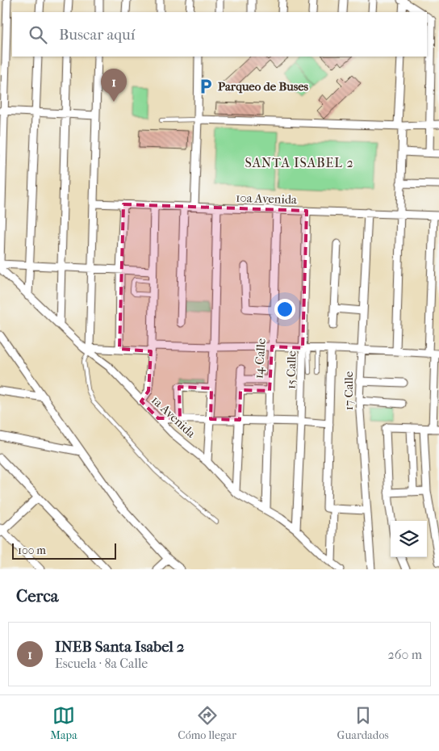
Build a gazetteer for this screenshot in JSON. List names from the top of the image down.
{
  "streets": {
    "street": [
      "10a Avenida",
      "14 Calle",
      "15 Calle",
      "17 Calle",
      "1a Avenida"
    ]
  },
  "crossings": [
    ["10a Avenida", "14 Calle"],
    ["10a Avenida", "15 Calle"],
    ["10a Avenida", "17 Calle"],
    ["14 Calle", "1a Avenida"],
    ["15 Calle", "1a Avenida"]
  ],
  "districts": ["SANTA ISABEL 2"],
  "places": {
    "parking": ["Parqueo de Buses"]
  },
  "scale_bar": "100 m",
  "page": {
    "search": "Buscar aquí",
    "pins": "1",
    "scale": "100 m",
    "heading": "Cerca",
    "list": [
      {
        "mark": "1",
        "name": "INEB Santa Isabel 2",
        "note": "Escuela · 8a Calle",
        "value": "260 m"
      }
    ],
    "nav": ["Mapa", "Cómo llegar", "Guardados"]
  }
}
